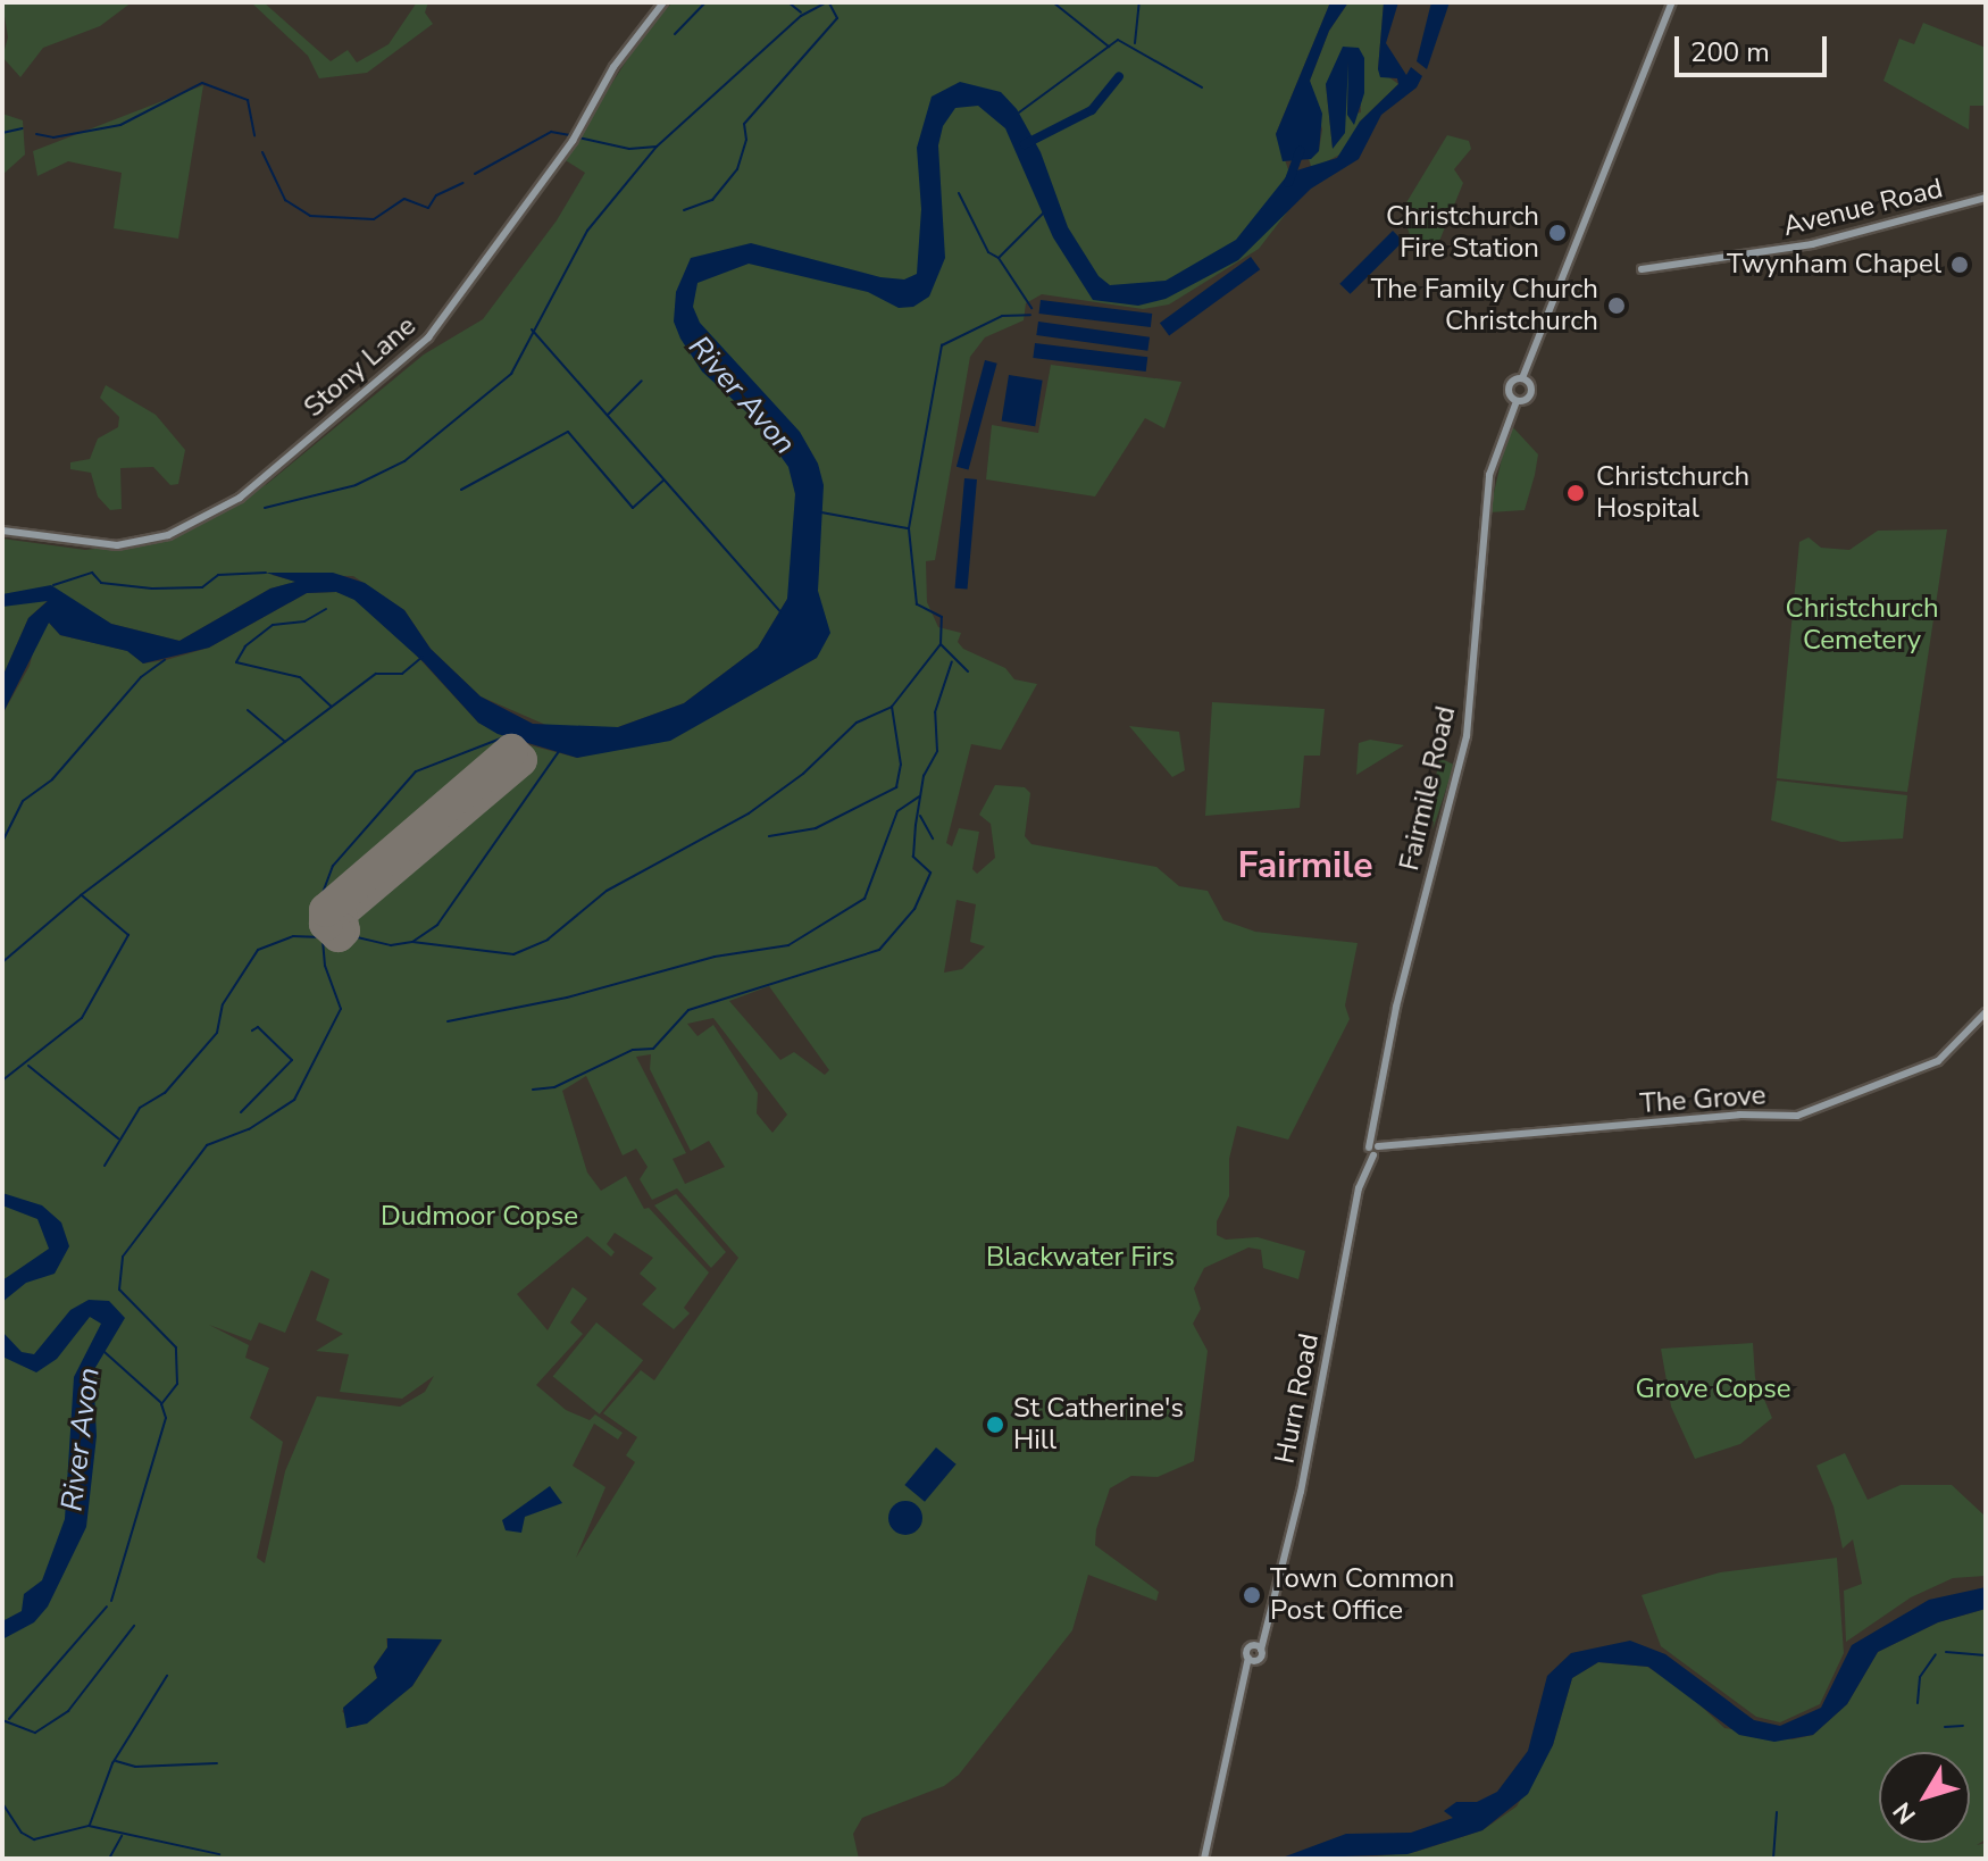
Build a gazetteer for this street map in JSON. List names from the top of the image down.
{
  "streets": {
    "main road": [
      "Avenue Road",
      "Stony Lane",
      "Fairmile Road",
      "The Grove",
      "Hurn Road"
    ]
  },
  "crossings": [
    ["Fairmile Road", "The Grove"],
    ["Fairmile Road", "Hurn Road"],
    ["The Grove", "Hurn Road"]
  ],
  "districts": ["Fairmile"],
  "water": ["River Avon"],
  "parks": [
    "Christchurch Cemetery",
    "Dudmoor Copse",
    "Blackwater Firs",
    "Grove Copse"
  ],
  "places": [
    "Christchurch Fire Station",
    "Twynham Chapel",
    "The Family Church Christchurch",
    "Christchurch Hospital",
    "St Catherine's Hill",
    "Town Common Post Office"
  ],
  "scale_bar": "200 m",
  "north": "bottom left"
}
